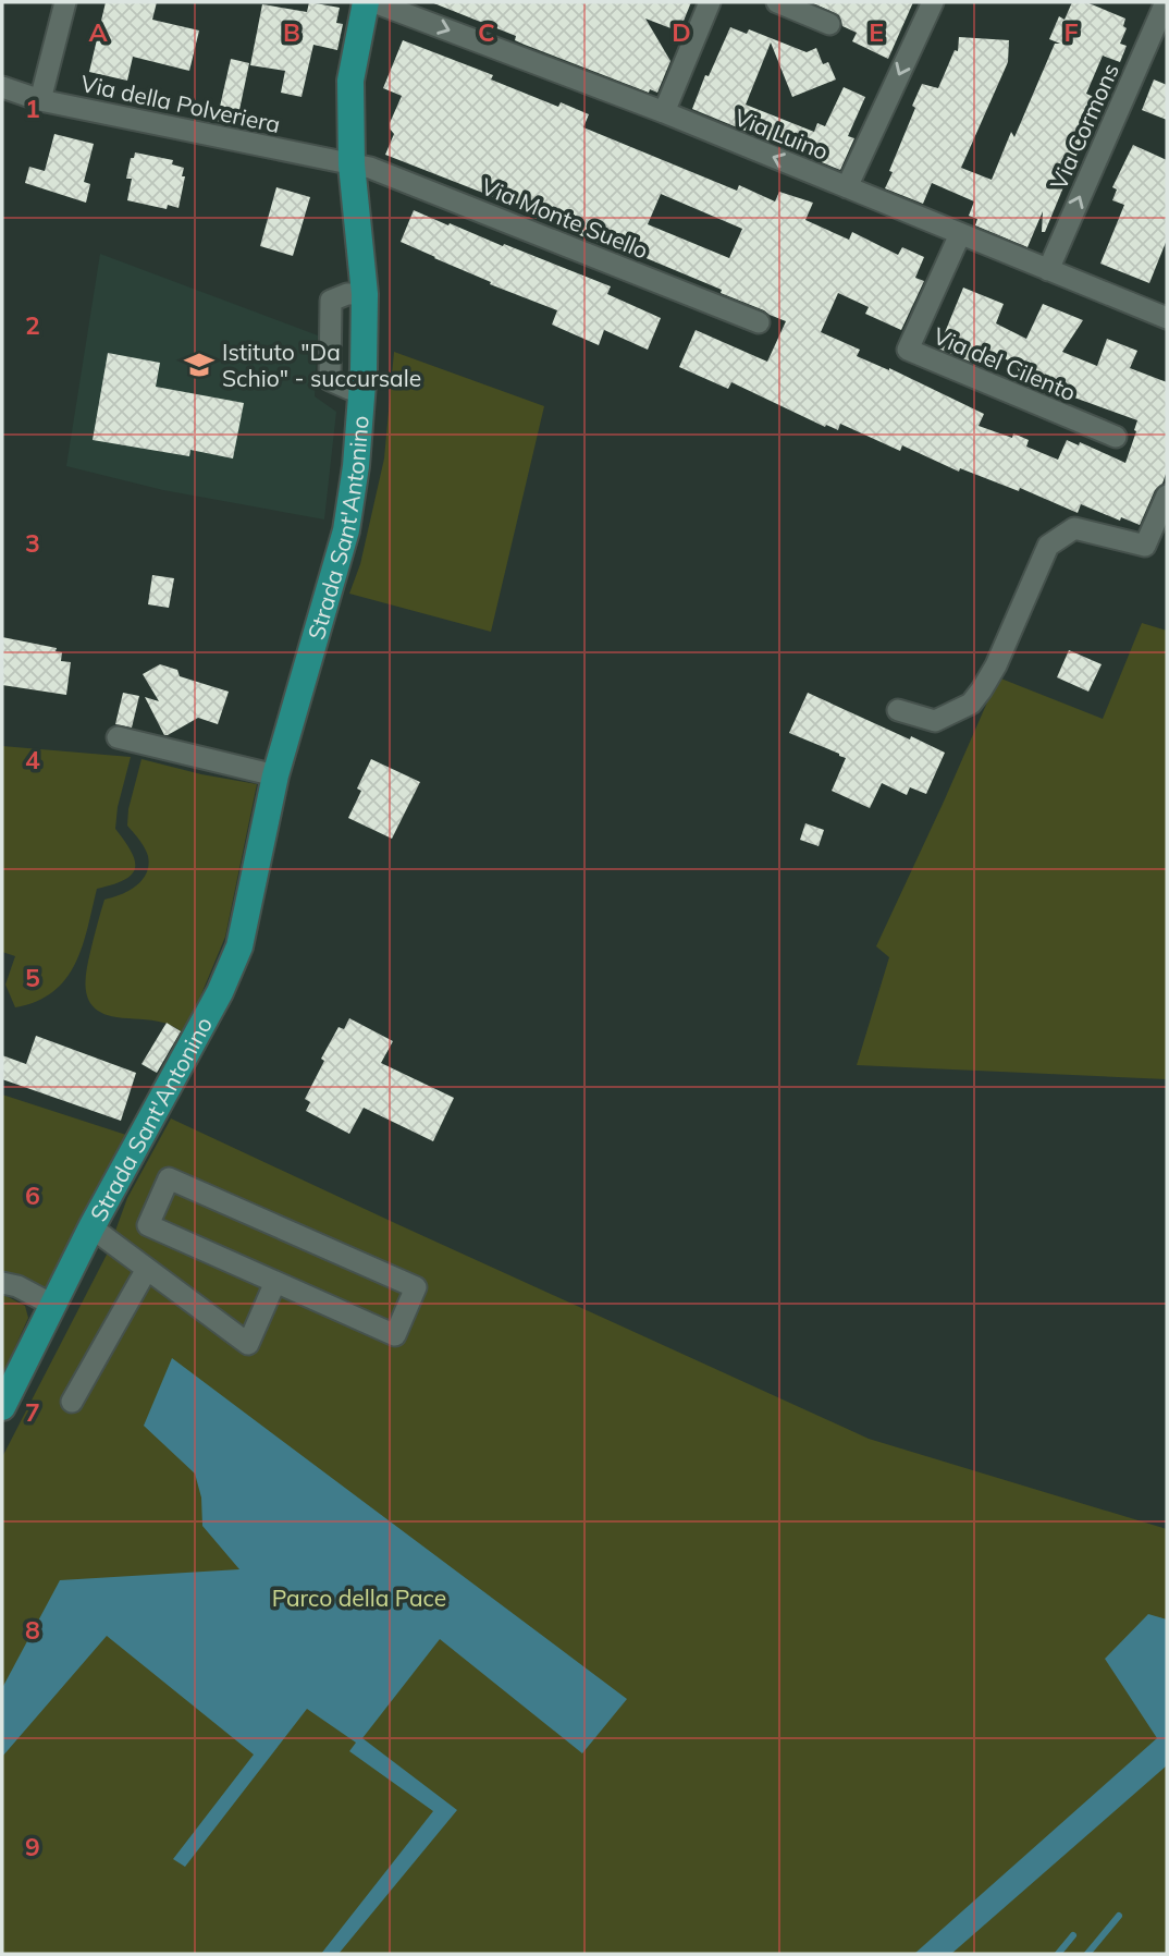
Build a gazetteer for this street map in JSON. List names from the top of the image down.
{
  "streets": {
    "main road": ["Strada Sant'Antonino"],
    "street": [
      "Via della Polveriera",
      "Via Cormons",
      "Via Luino",
      "Via Monte Suello",
      "Via del Cilento"
    ]
  },
  "crossings": [
    ["Via della Polveriera", "Via Monte Suello"],
    ["Via della Polveriera", "Strada Sant'Antonino"],
    ["Via Cormons", "Via Luino"],
    ["Via Luino", "Via del Cilento"],
    ["Via Monte Suello", "Strada Sant'Antonino"]
  ],
  "one_way": ["Via Cormons"],
  "parks": ["Parco della Pace"],
  "places": {
    "school or university": ["Istituto \"Da Schio\" - succursale"]
  },
  "grid": {
    "columns": [
      "A",
      "B",
      "C",
      "D",
      "E",
      "F"
    ],
    "rows": [
      "1",
      "2",
      "3",
      "4",
      "5",
      "6",
      "7",
      "8",
      "9"
    ]
  }
}
